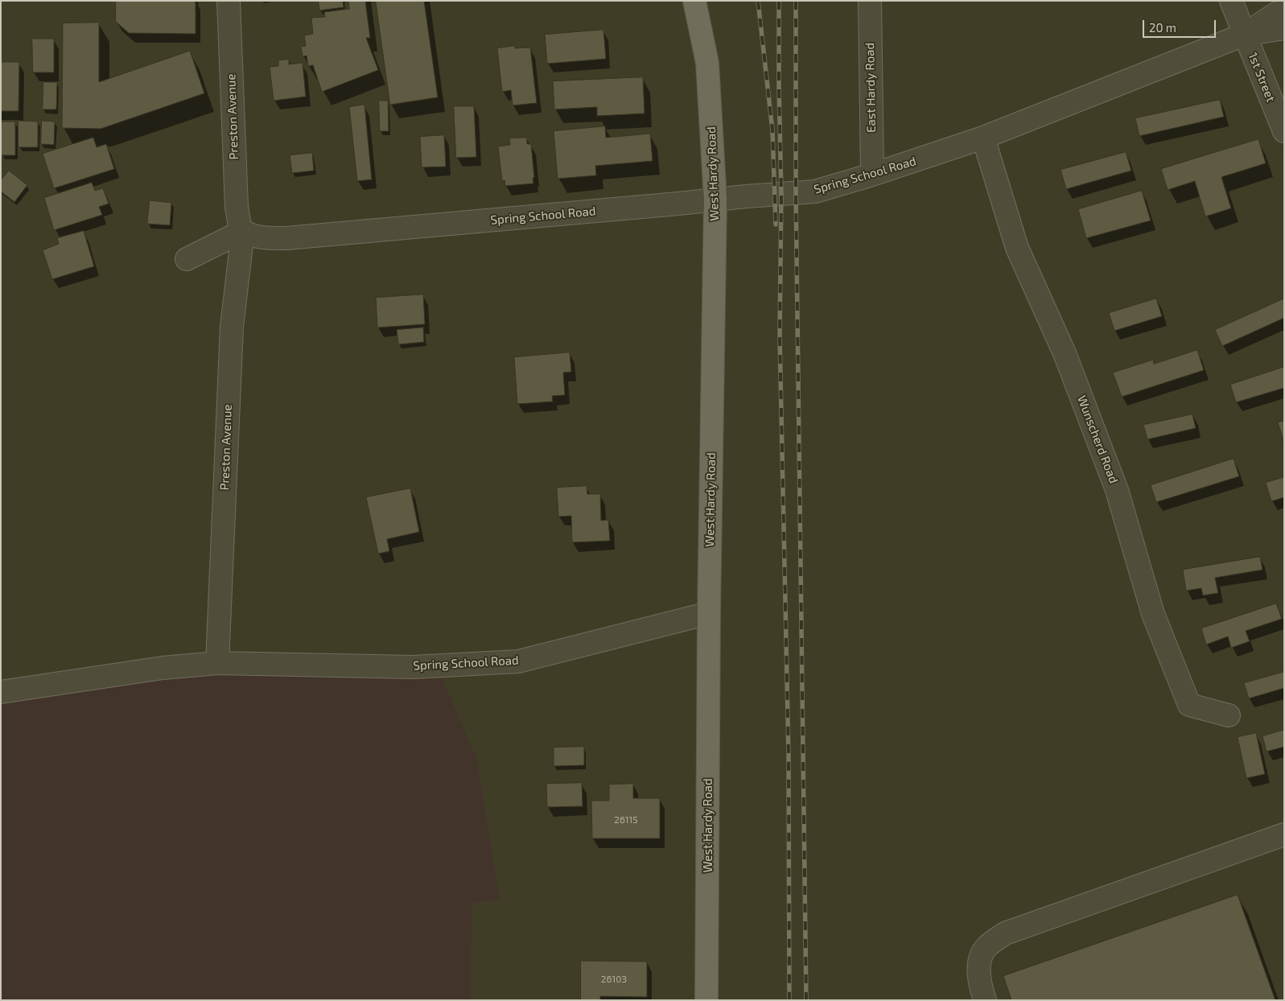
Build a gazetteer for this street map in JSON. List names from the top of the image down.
{
  "streets": {
    "main road": ["West Hardy Road"],
    "street": [
      "1st Street",
      "East Hardy Road",
      "Preston Avenue",
      "Spring School Road",
      "Wunscherd Road"
    ]
  },
  "crossings": [
    ["1st Street", "Spring School Road"],
    ["East Hardy Road", "Spring School Road"],
    ["Preston Avenue", "Spring School Road"],
    ["West Hardy Road", "Spring School Road"],
    ["Spring School Road", "Wunscherd Road"]
  ],
  "house_numbers": ["26115", "26103"],
  "scale_bar": "20 m"
}
